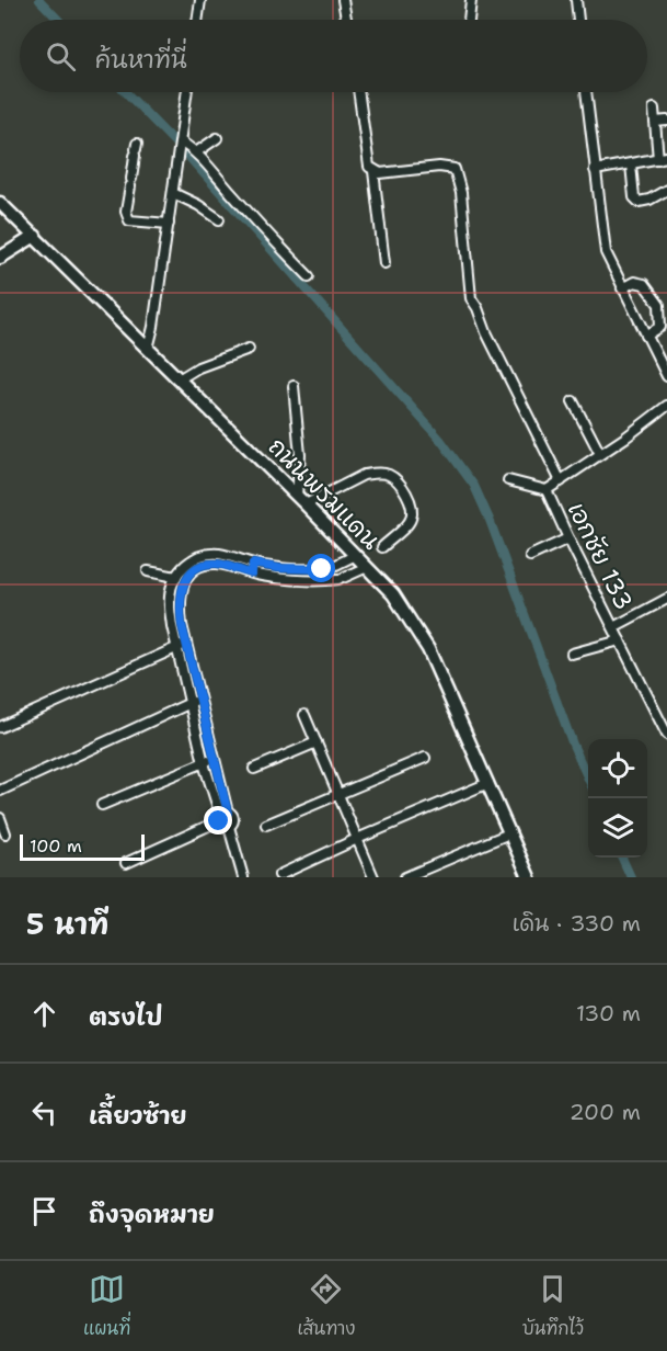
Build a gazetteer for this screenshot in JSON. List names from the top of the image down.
{
  "streets": {
    "main road": ["ถนนพรมแดน"],
    "street": ["เอกชัย 133"]
  },
  "scale_bar": "100 m",
  "page": {
    "search": "ค้นหาที่นี่",
    "scale": "100 m",
    "heading": ["5 นาที", "เดิน · 330 m"],
    "list": [
      ["ตรงไป", "130 m"],
      ["เลี้ยวซ้าย", "200 m"],
      "ถึงจุดหมาย"
    ],
    "nav": ["แผนที่", "เส้นทาง", "บันทึกไว้"]
  }
}
